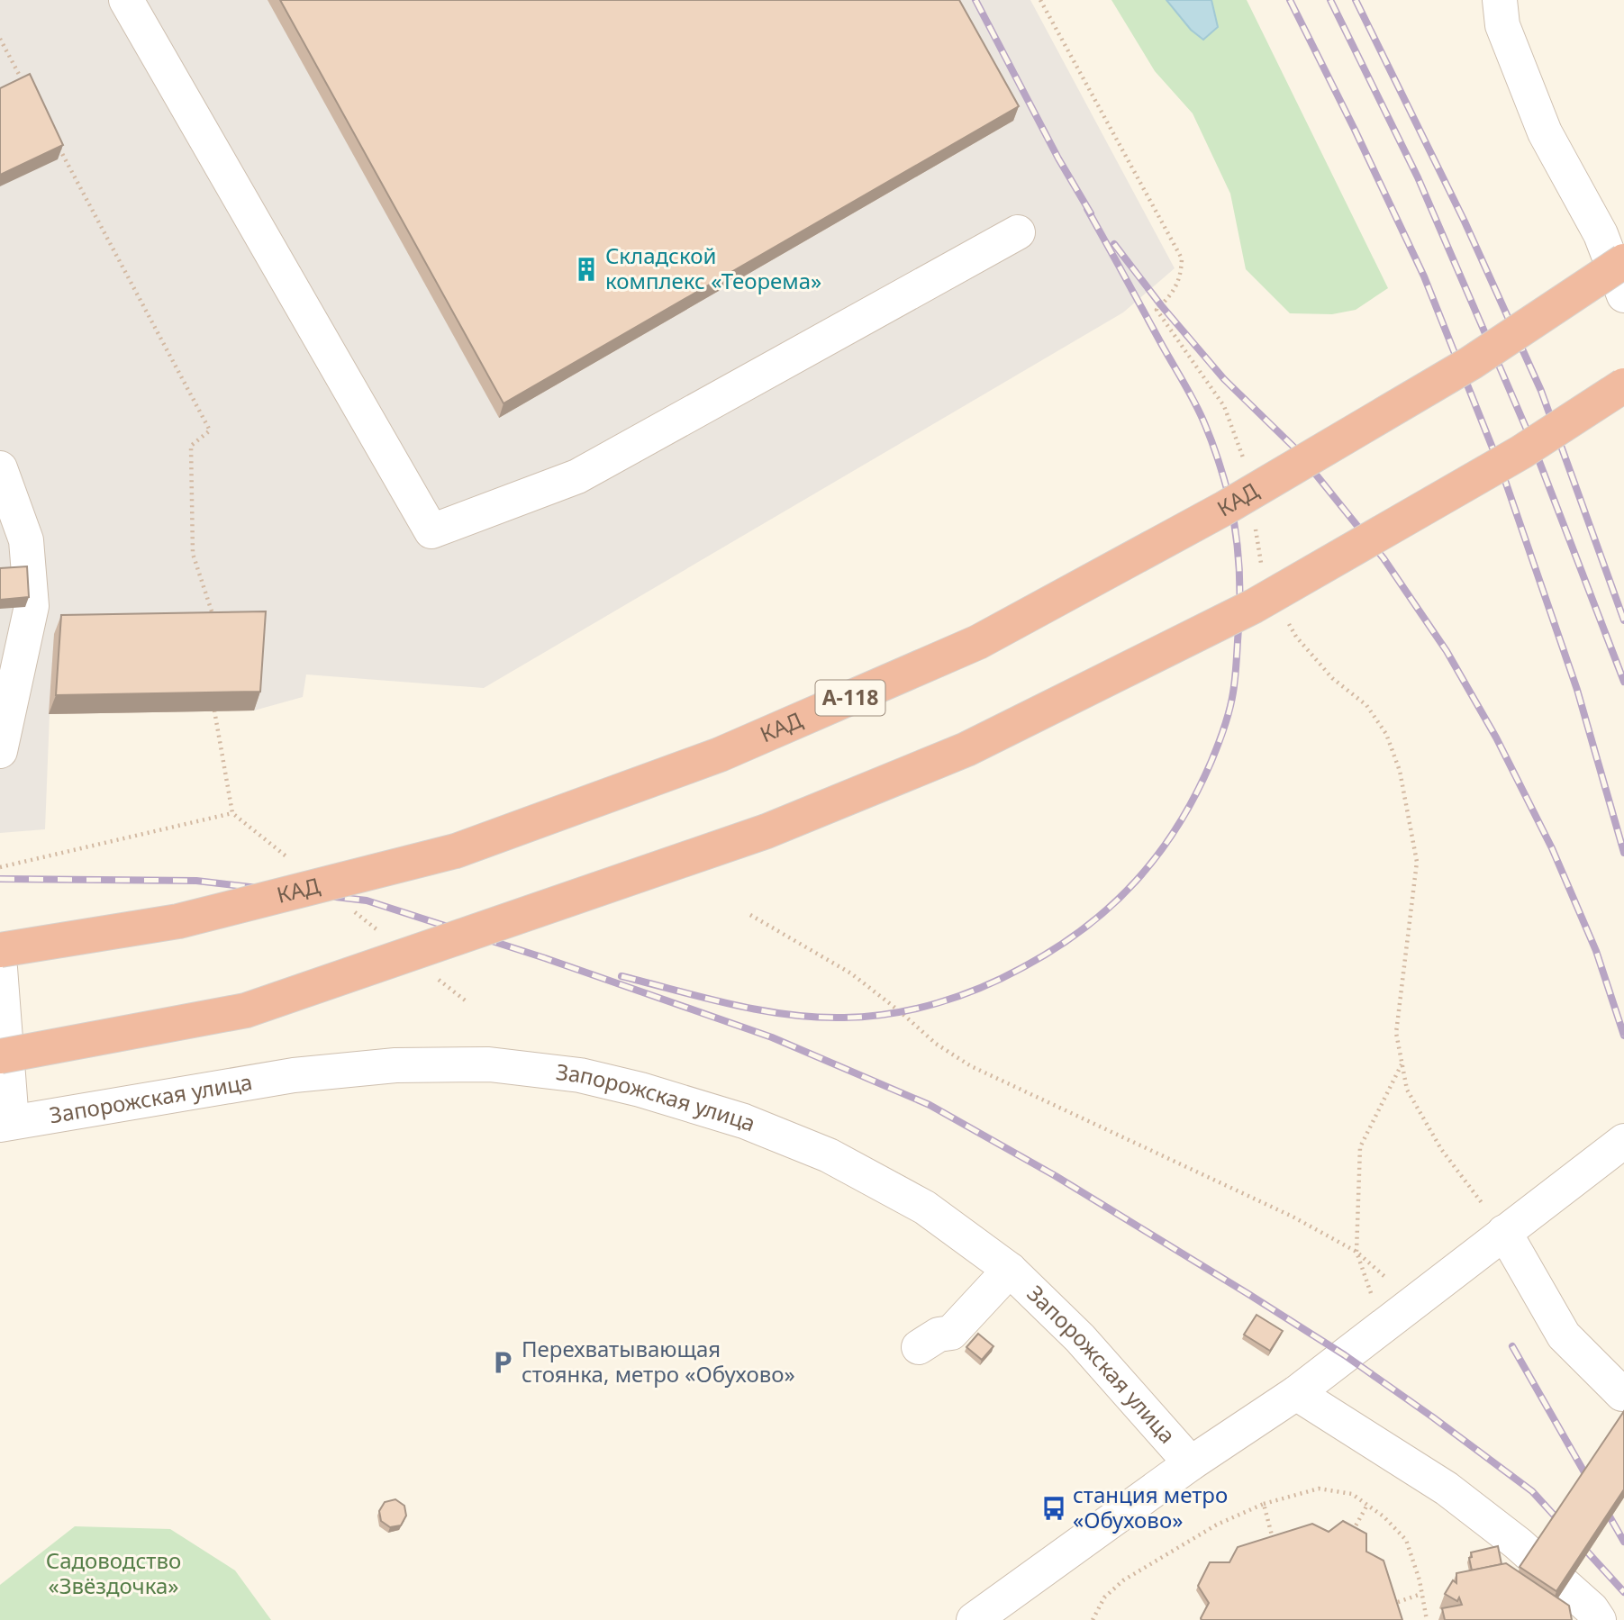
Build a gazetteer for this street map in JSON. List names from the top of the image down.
{
  "streets": {
    "highway": ["КАД", "А-118"],
    "street": ["Запорожская улица"]
  },
  "parks": ["Садоводство «Звёздочка»"],
  "places": {
    "building": ["Складской комплекс «Теорема»"],
    "parking": ["Перехватывающая стоянка, метро «Обухово»"],
    "bus stop": ["станция метро «Обухово»"]
  }
}
